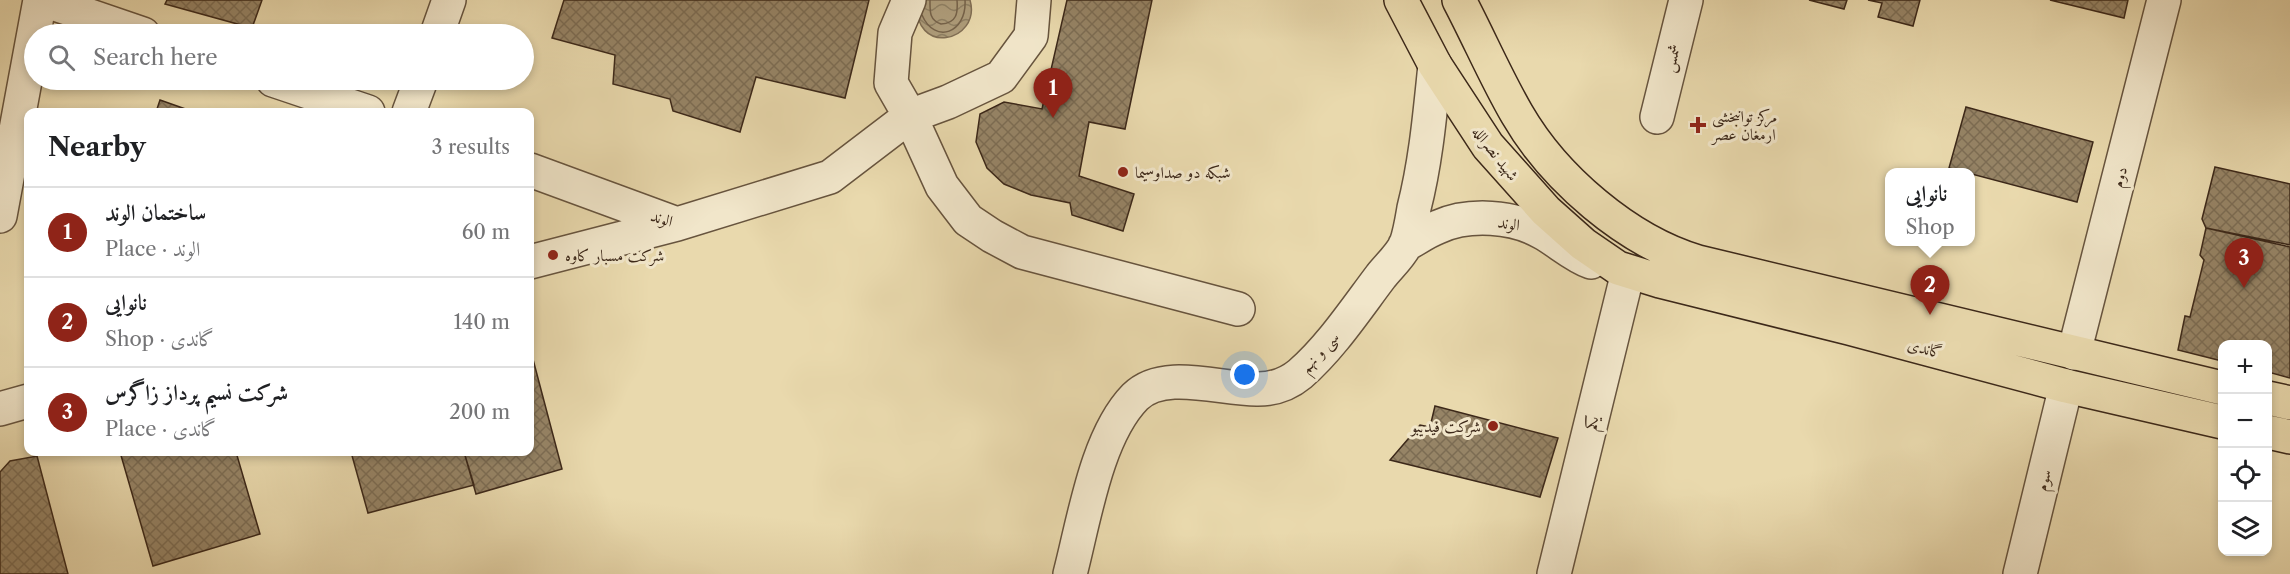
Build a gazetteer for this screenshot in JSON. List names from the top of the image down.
{
  "streets": {
    "main road": ["شهید نصرالله", "گاندی"],
    "street": [
      "شمس",
      "دوم",
      "الوند",
      "سی و نهم",
      "یکم",
      "سوم"
    ]
  },
  "crossings": [
    ["شهید نصرالله", "الوند"],
    ["شهید نصرالله", "گاندی"],
    ["شهید نصرالله", "سی و نهم"],
    ["شهید نصرالله", "یکم"],
    ["دوم", "گاندی"],
    ["الوند", "گاندی"],
    ["الوند", "سی و نهم"],
    ["الوند", "یکم"],
    ["گاندی", "یکم"],
    ["گاندی", "سوم"]
  ],
  "places": {
    "health": ["مرکز توانبخشی ارمغان عصر"],
    "other": ["شبکه دو صداوسیما", "شرکت مسبار کاوه", "شرکت فیدیبو"]
  },
  "page": {
    "search": "Search here",
    "pins": ["1", "3", "2"],
    "heading": ["Nearby", "3 results"],
    "popup": ["نانوایی", "Shop"],
    "list": [
      {
        "mark": "1",
        "name": "ساختمان الوند",
        "note": "Place · الوند",
        "value": "60 m"
      },
      {
        "mark": "2",
        "name": "نانوایی",
        "note": "Shop · گاندی",
        "value": "140 m"
      },
      {
        "mark": "3",
        "name": "شرکت نسیم پرداز زاگرس",
        "note": "Place · گاندی",
        "value": "200 m"
      }
    ],
    "map_buttons": ["+", "−"]
  }
}
